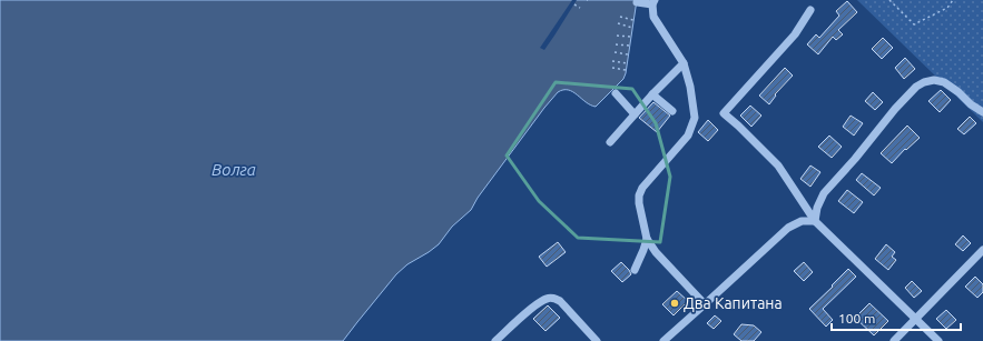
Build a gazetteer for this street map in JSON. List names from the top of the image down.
{
  "water": ["Волга"],
  "places": ["Два Капитана"],
  "scale_bar": "100 m"
}
